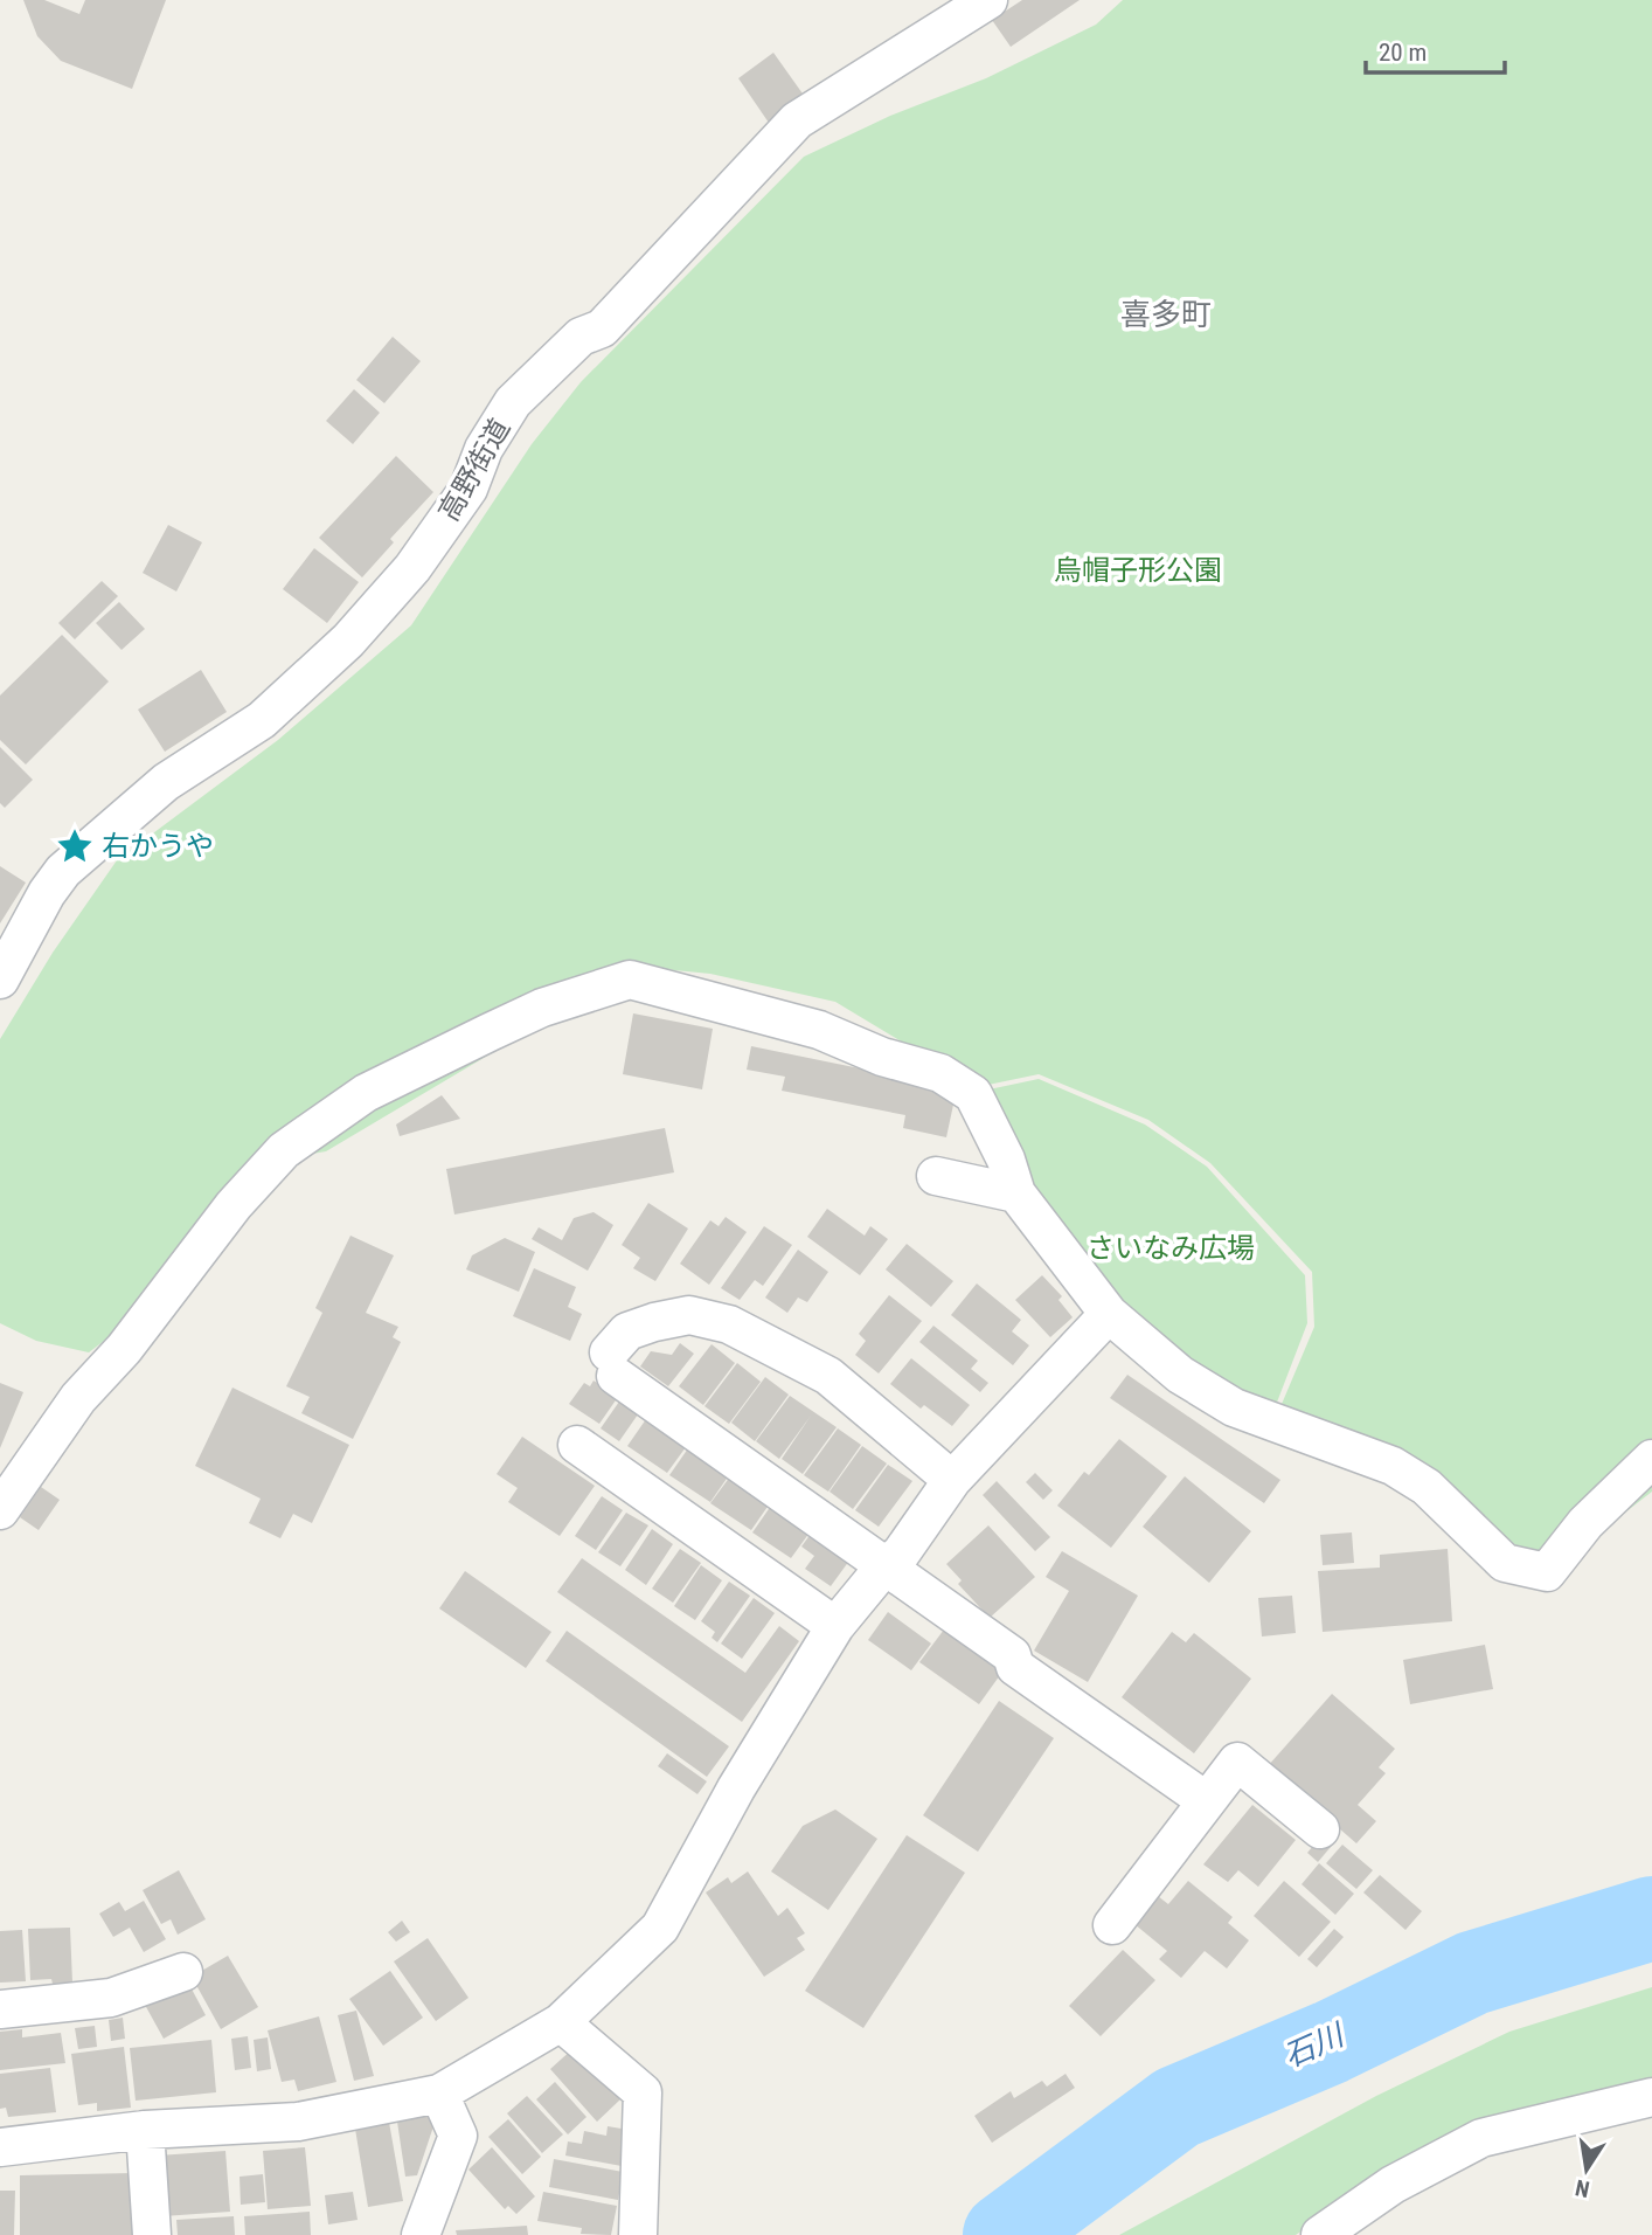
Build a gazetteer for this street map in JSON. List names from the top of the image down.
{
  "streets": {
    "street": ["高野街道"]
  },
  "districts": ["喜多町"],
  "water": ["石川"],
  "parks": ["烏帽子形公園", "さいなみ広場"],
  "places": {
    "place": ["右かうや"]
  },
  "scale_bar": "20 m",
  "north": "bottom"
}
